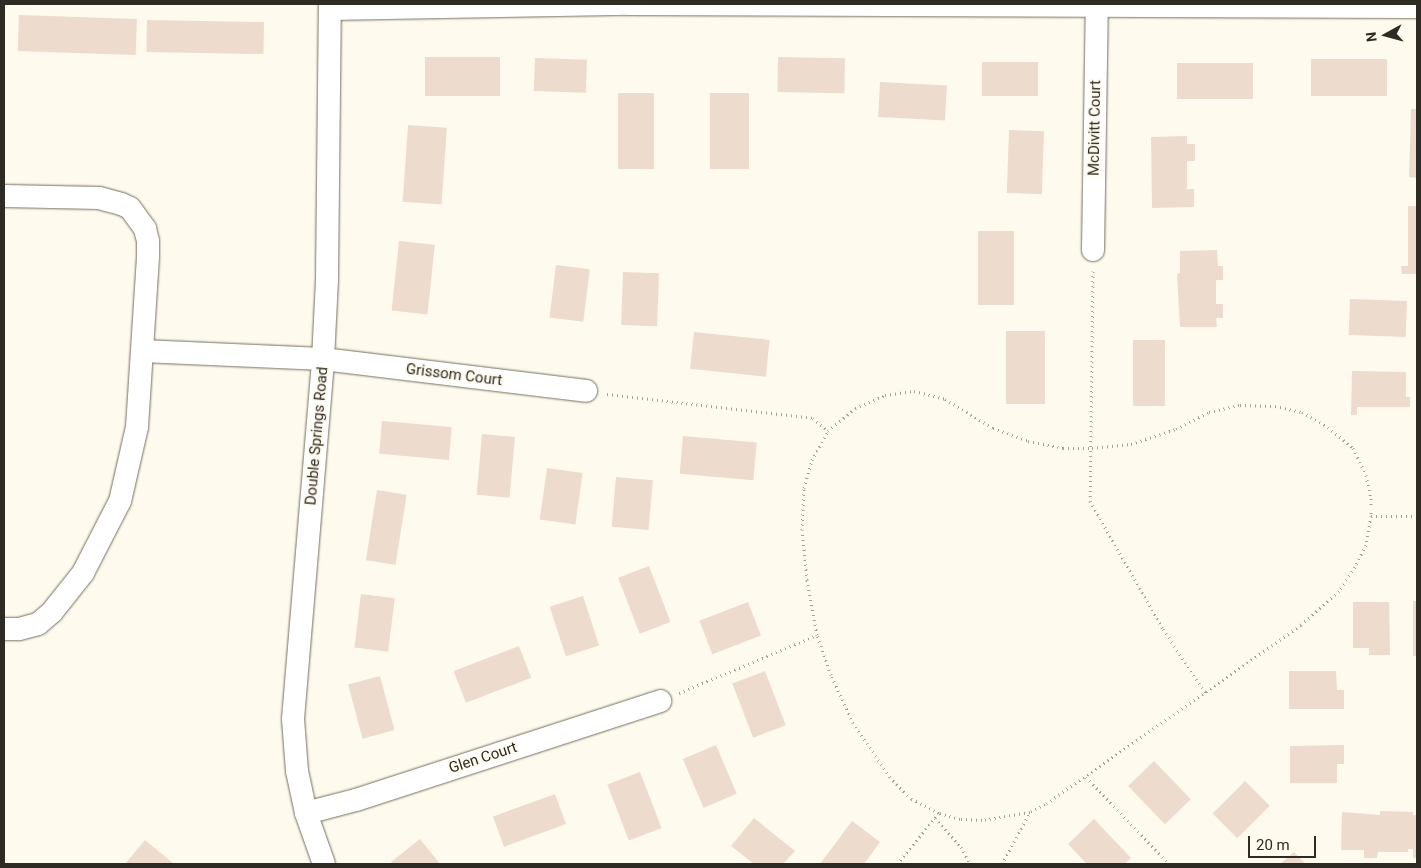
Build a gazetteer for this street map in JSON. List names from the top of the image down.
{
  "streets": {
    "street": [
      "McDivitt Court",
      "Grissom Court",
      "Double Springs Road",
      "Glen Court"
    ]
  },
  "crossings": [
    ["Grissom Court", "Double Springs Road"],
    ["Double Springs Road", "Glen Court"]
  ],
  "scale_bar": "20 m",
  "north": "left"
}
